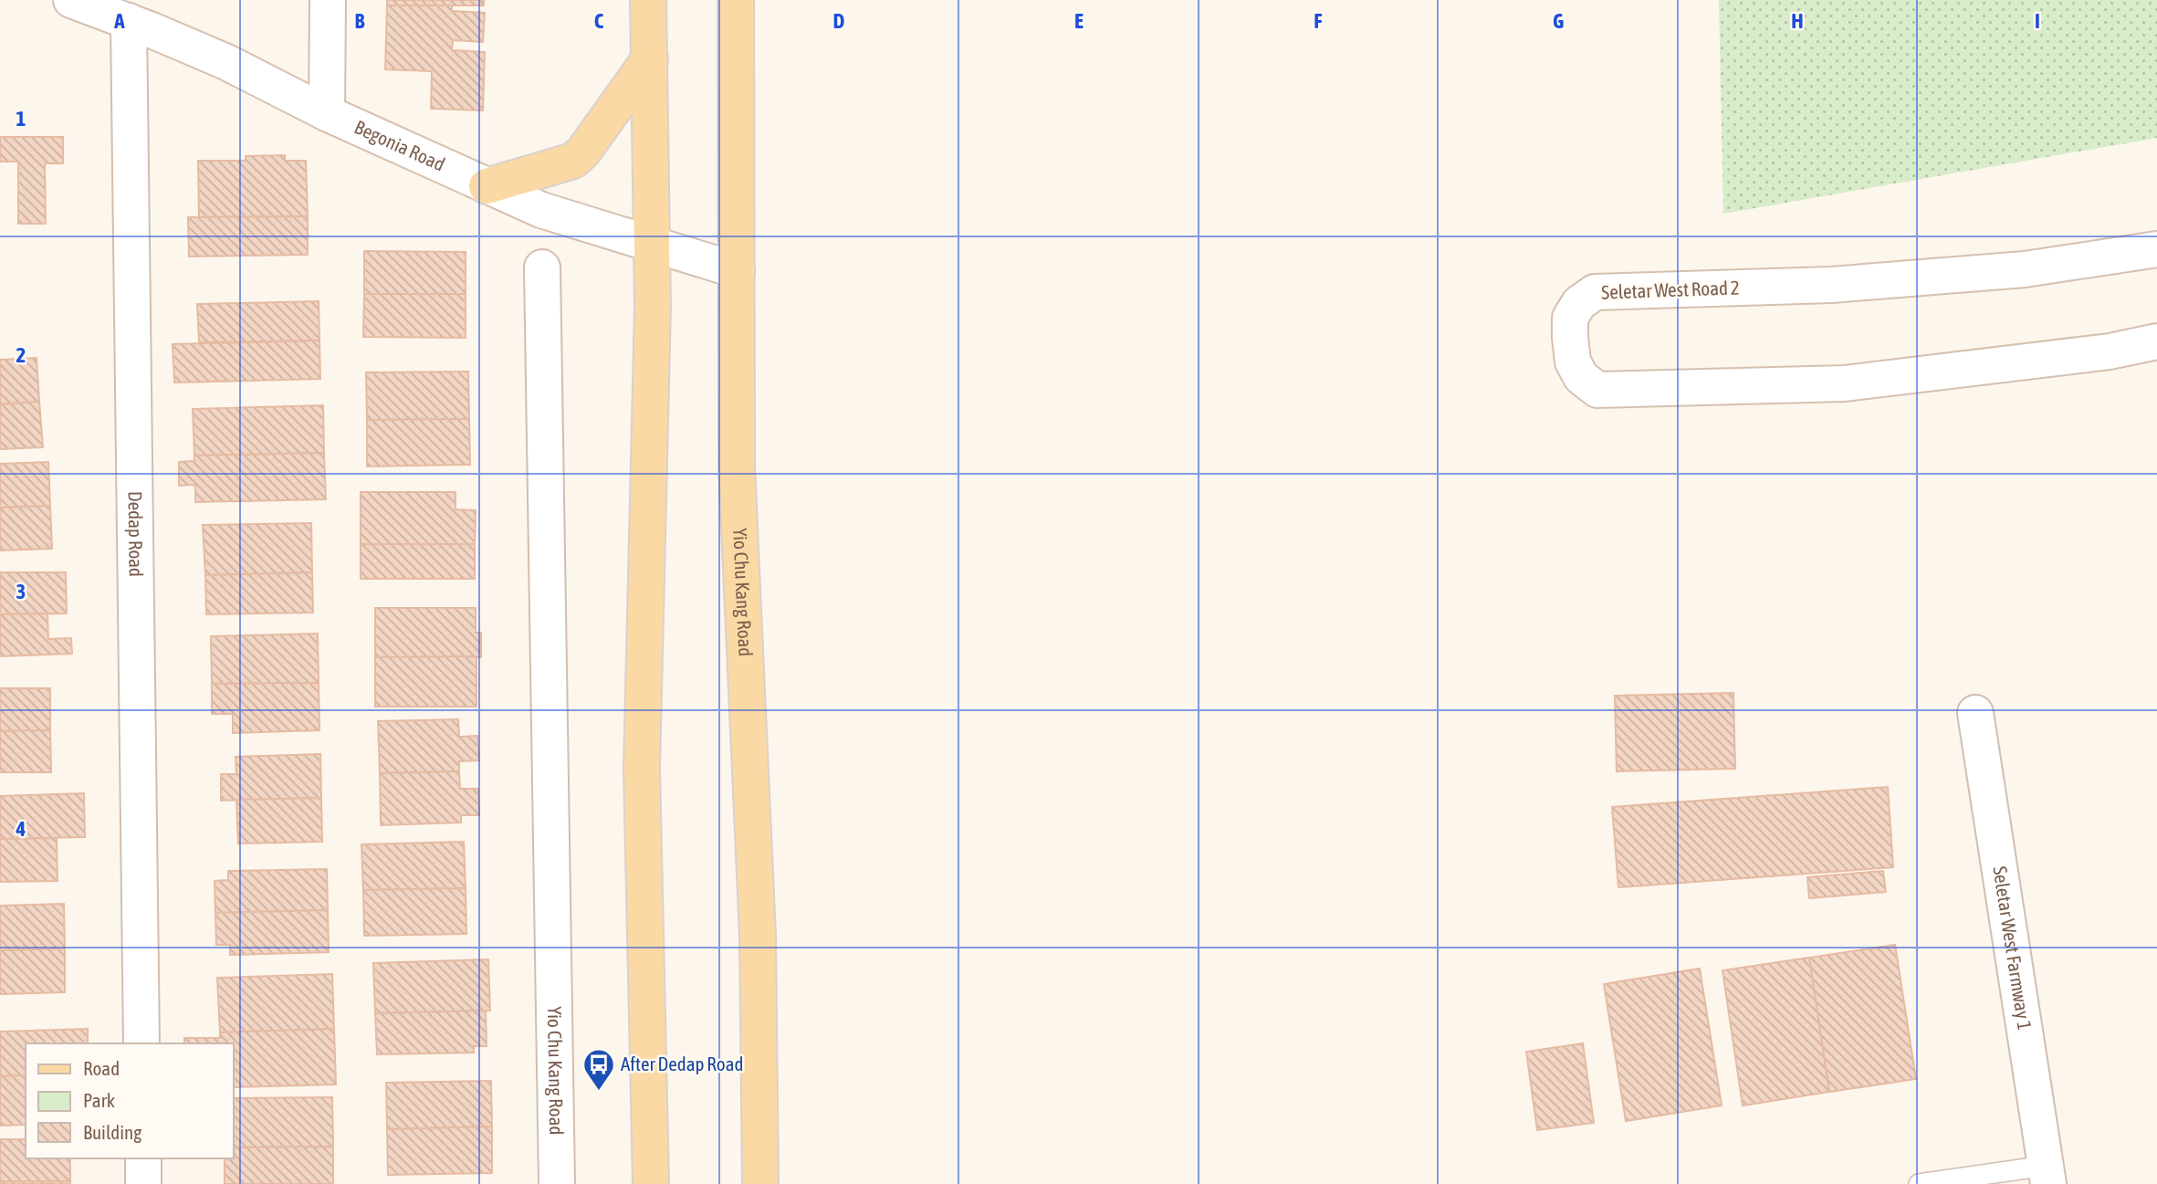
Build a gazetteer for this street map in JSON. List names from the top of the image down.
{
  "streets": {
    "main road": ["Yio Chu Kang Road"],
    "street": [
      "Begonia Road",
      "Seletar West Road 2",
      "Dedap Road",
      "Seletar West Farmway 1"
    ]
  },
  "crossings": [
    ["Begonia Road", "Dedap Road"],
    ["Begonia Road", "Yio Chu Kang Road"]
  ],
  "places": {
    "bus stop": ["After Dedap Road"]
  },
  "legend": ["Road", "Park", "Building"],
  "grid": {
    "columns": [
      "A",
      "B",
      "C",
      "D",
      "E",
      "F",
      "G",
      "H",
      "I"
    ],
    "rows": [
      "1",
      "2",
      "3",
      "4"
    ]
  }
}
